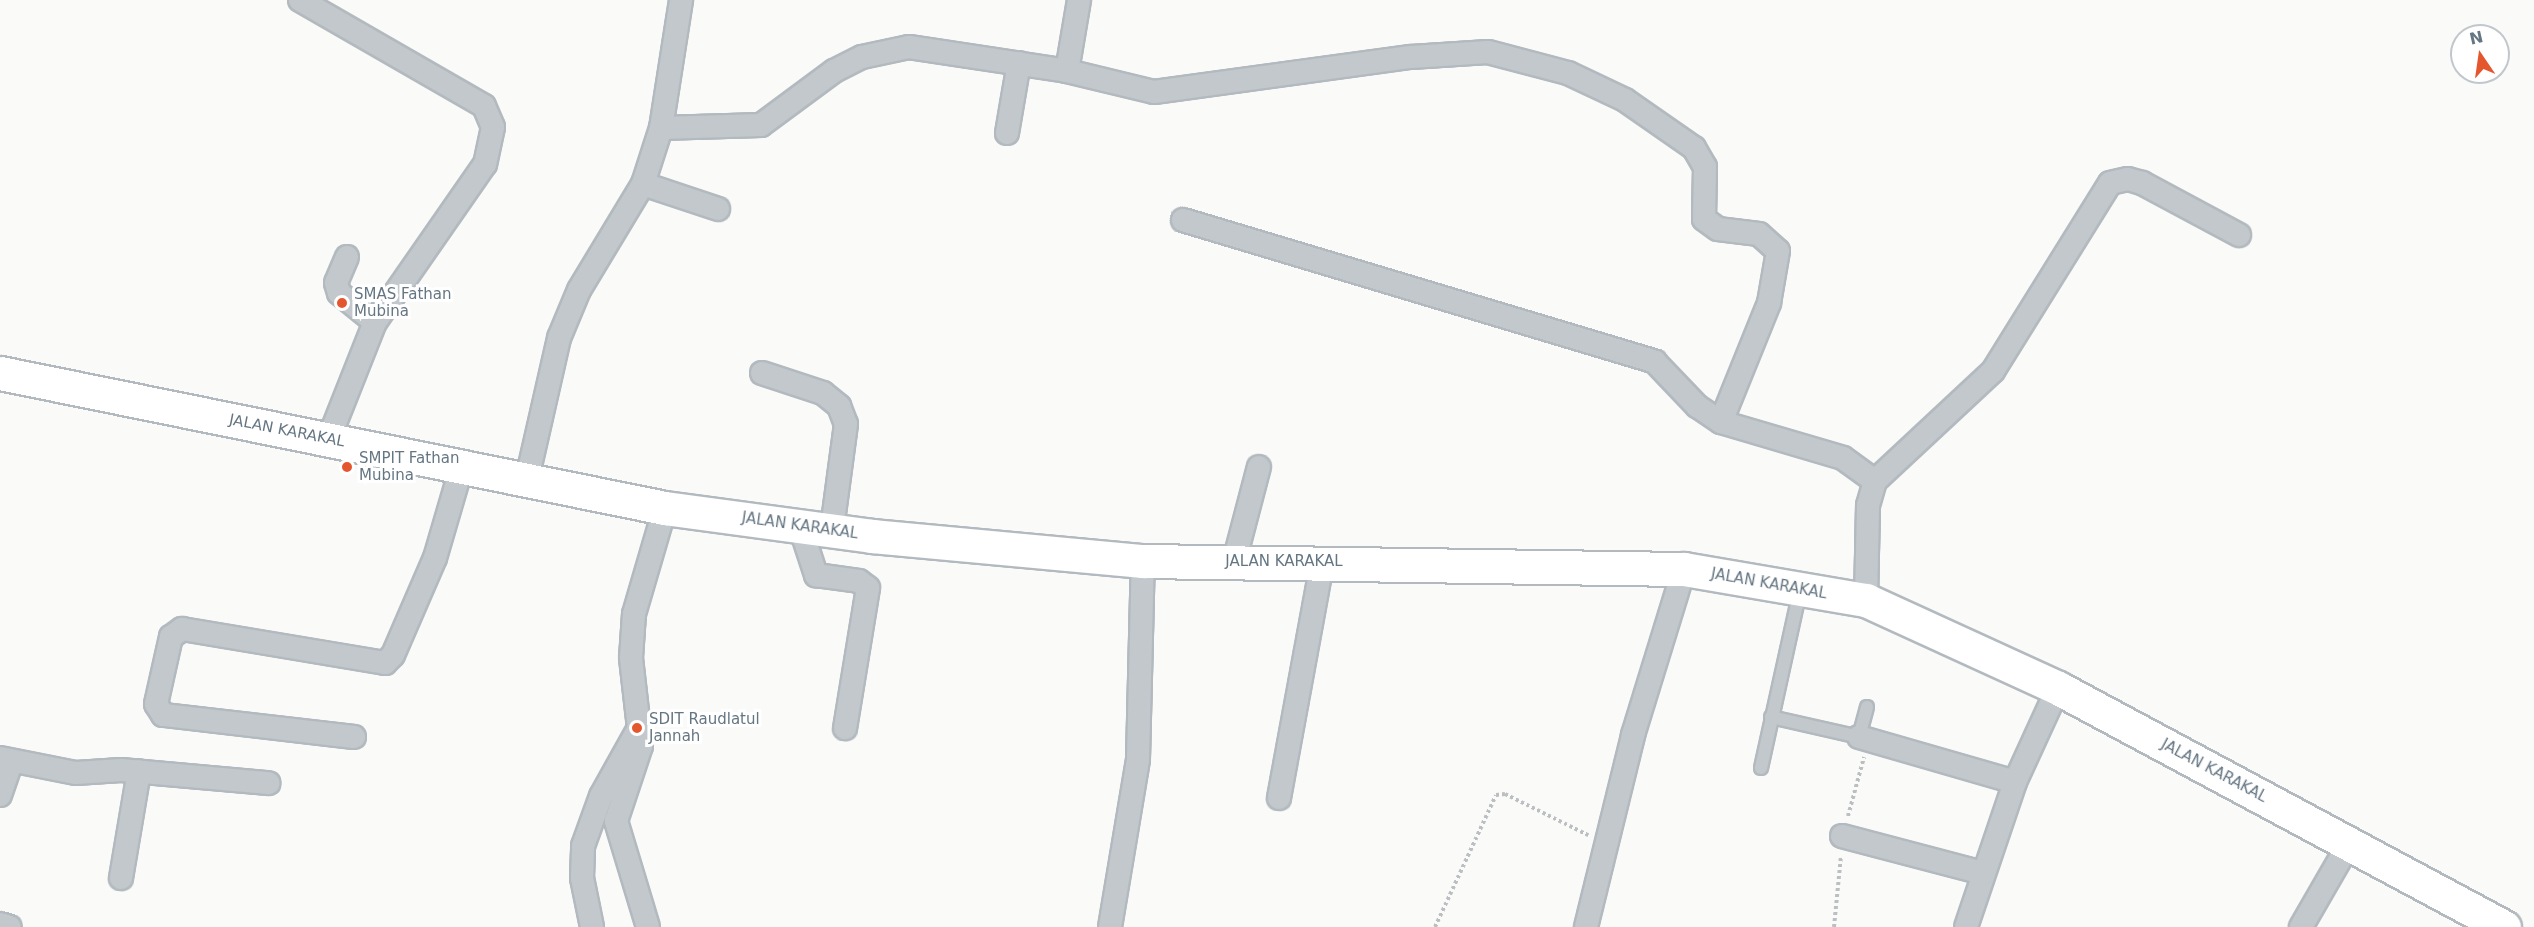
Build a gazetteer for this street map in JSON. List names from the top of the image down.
{
  "streets": {
    "main road": ["JALAN KARAKAL"]
  },
  "places": ["SMAS Fathan Mubina", "SMPIT Fathan Mubina", "SDIT Raudlatul Jannah"],
  "north": "top"
}
